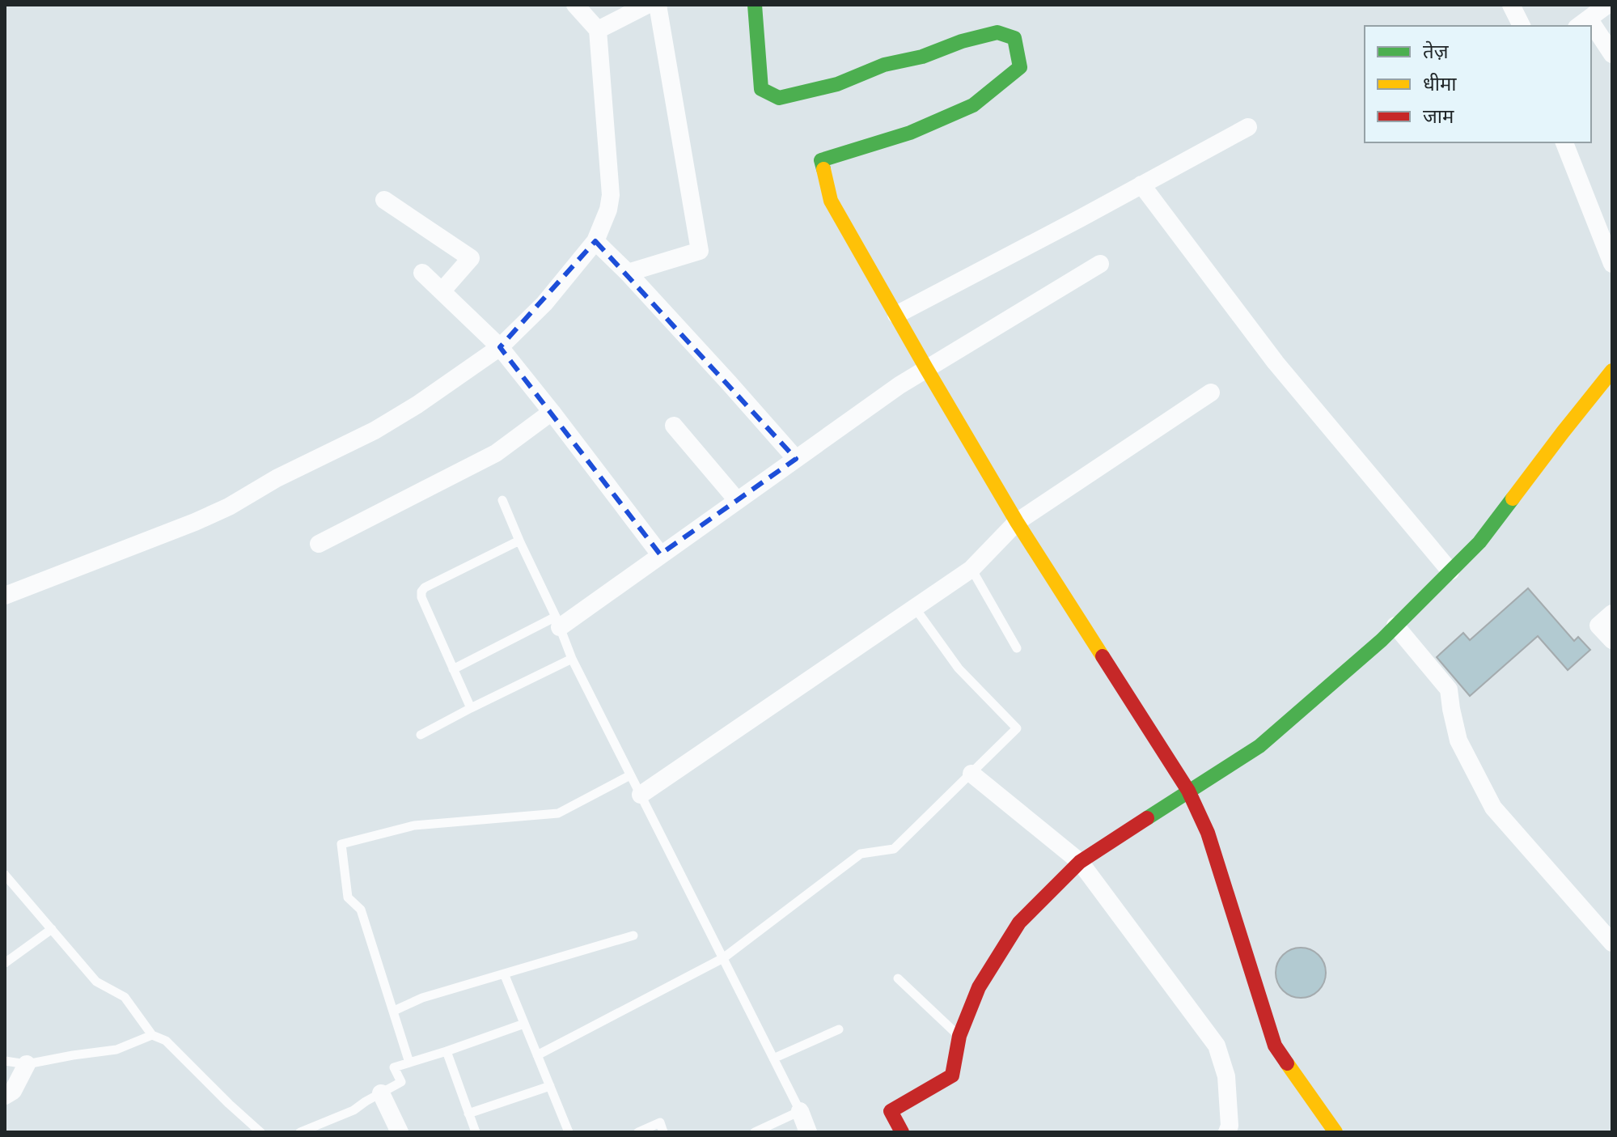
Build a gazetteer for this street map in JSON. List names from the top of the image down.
{
  "legend": ["तेज़", "धीमा", "जाम"]
}
